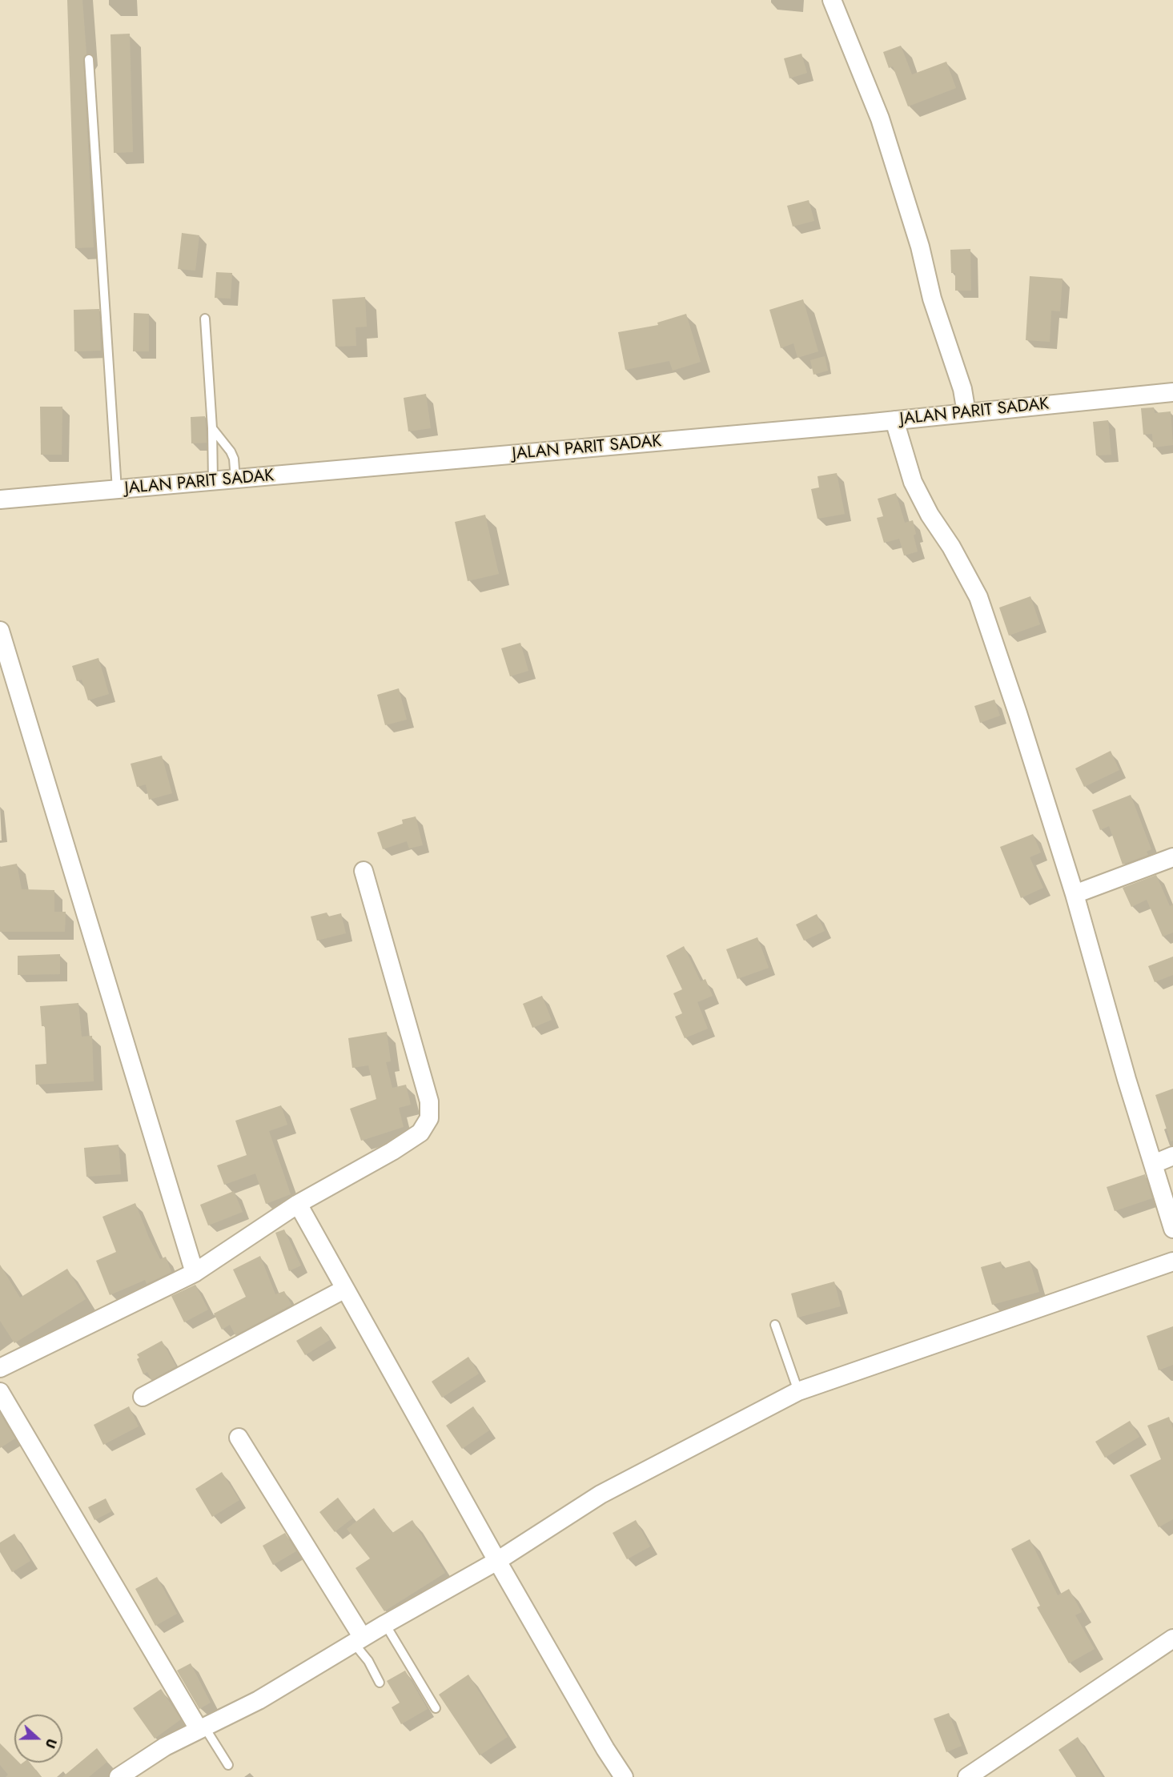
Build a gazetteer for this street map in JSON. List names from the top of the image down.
{
  "streets": {
    "street": ["JALAN PARIT SADAK"]
  },
  "north": "right"
}
